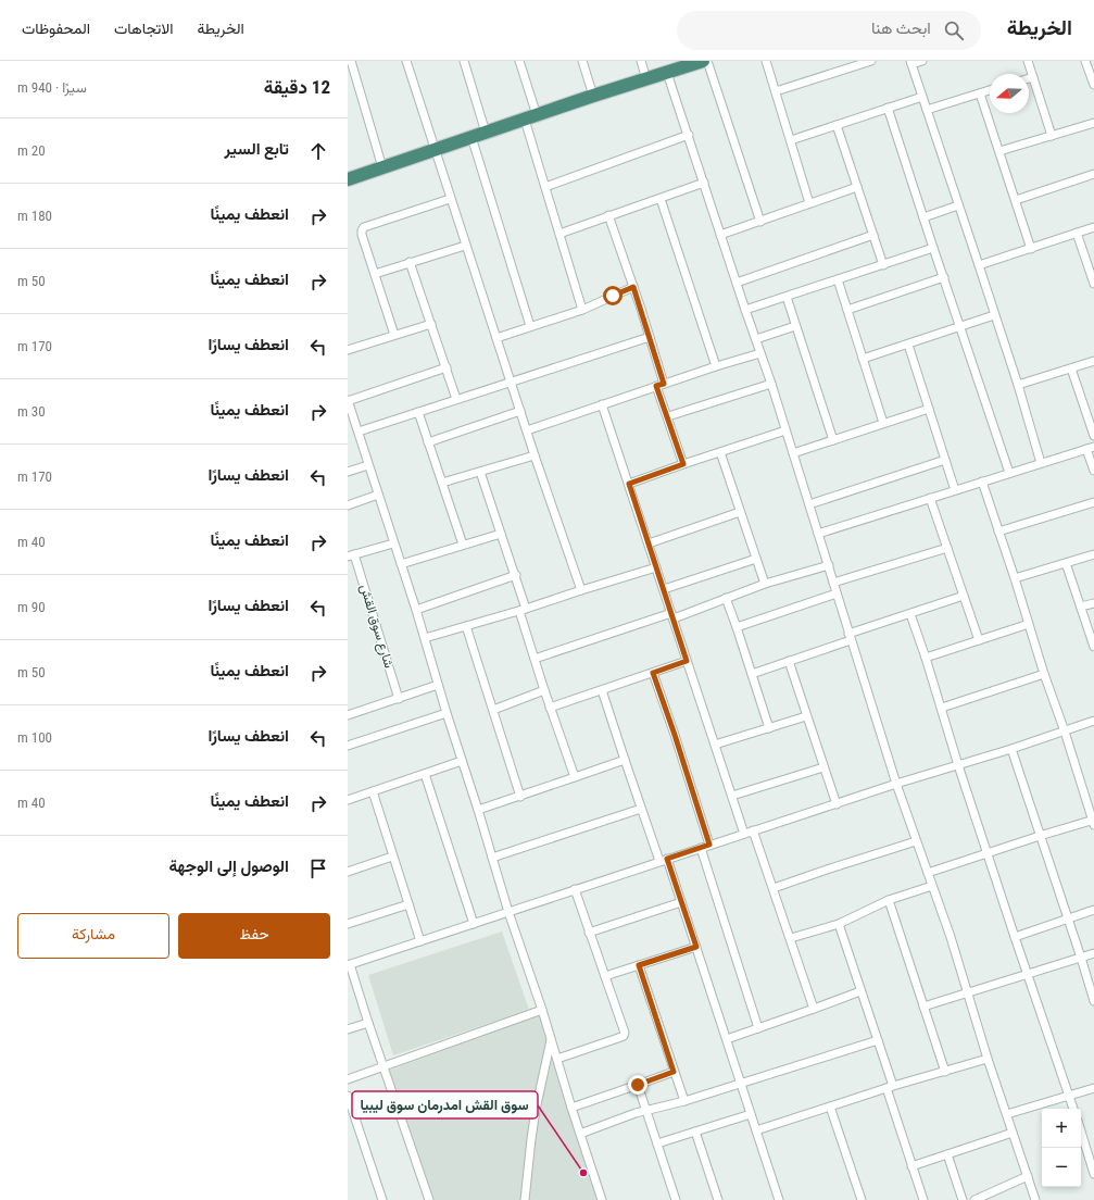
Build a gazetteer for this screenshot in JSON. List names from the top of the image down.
{
  "streets": {
    "street": ["شارع سوق القش"]
  },
  "places": ["سوق القش امدرمان سوق ليبيا"],
  "north": "left",
  "page": {
    "header": "الخريطة",
    "search": "ابحث هنا",
    "nav": ["الخريطة", "الاتجاهات", "المحفوظات"],
    "heading": ["12 دقيقة", "سيرًا · 940 m"],
    "list": [
      ["تابع السير", "20 m"],
      ["انعطف يمينًا", "180 m"],
      ["انعطف يمينًا", "50 m"],
      ["انعطف يسارًا", "170 m"],
      ["انعطف يمينًا", "30 m"],
      ["انعطف يسارًا", "170 m"],
      ["انعطف يمينًا", "40 m"],
      ["انعطف يسارًا", "90 m"],
      ["انعطف يمينًا", "50 m"],
      ["انعطف يسارًا", "100 m"],
      ["انعطف يمينًا", "40 m"],
      "الوصول إلى الوجهة"
    ],
    "buttons": ["حفظ", "مشاركة"],
    "map_buttons": ["+", "−"]
  }
}
